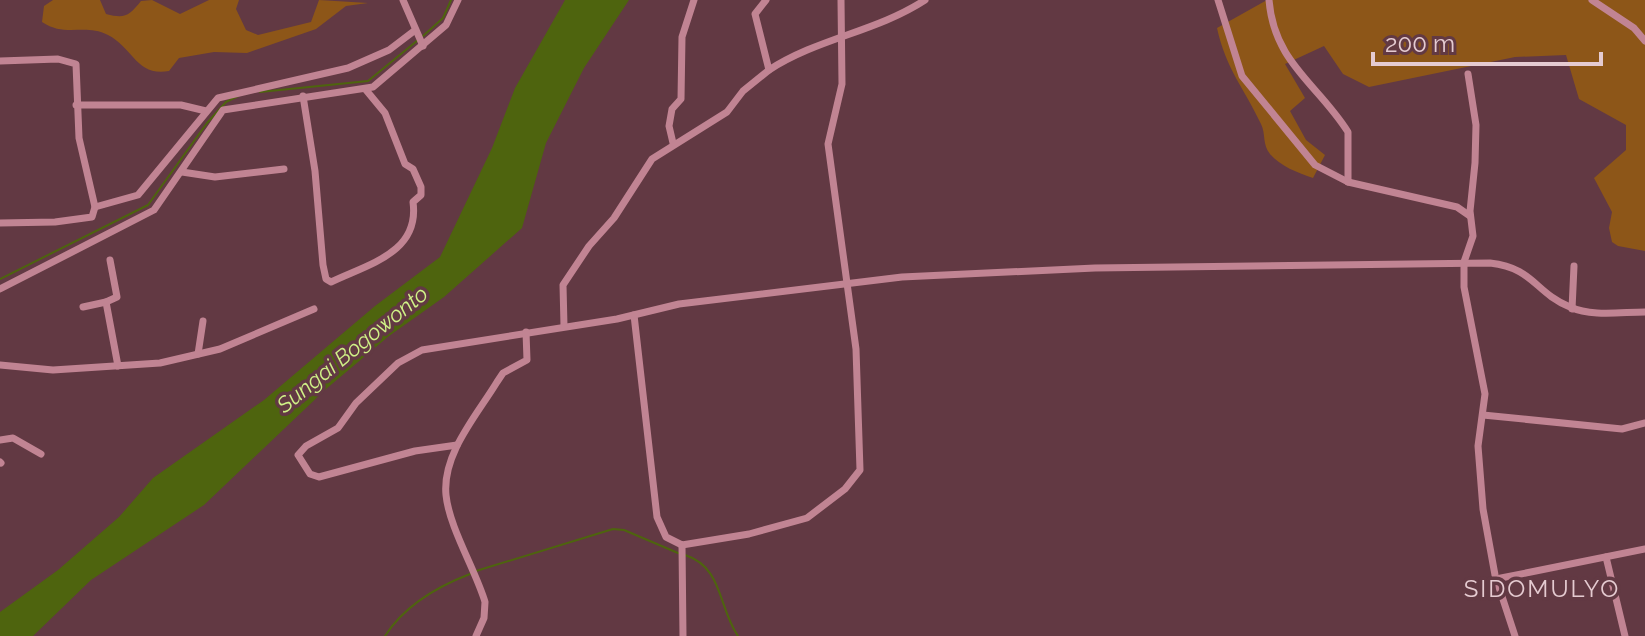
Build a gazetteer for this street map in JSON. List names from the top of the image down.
{
  "districts": ["SIDOMULYO"],
  "water": ["Sungai Bogowonto"],
  "scale_bar": "200 m"
}
